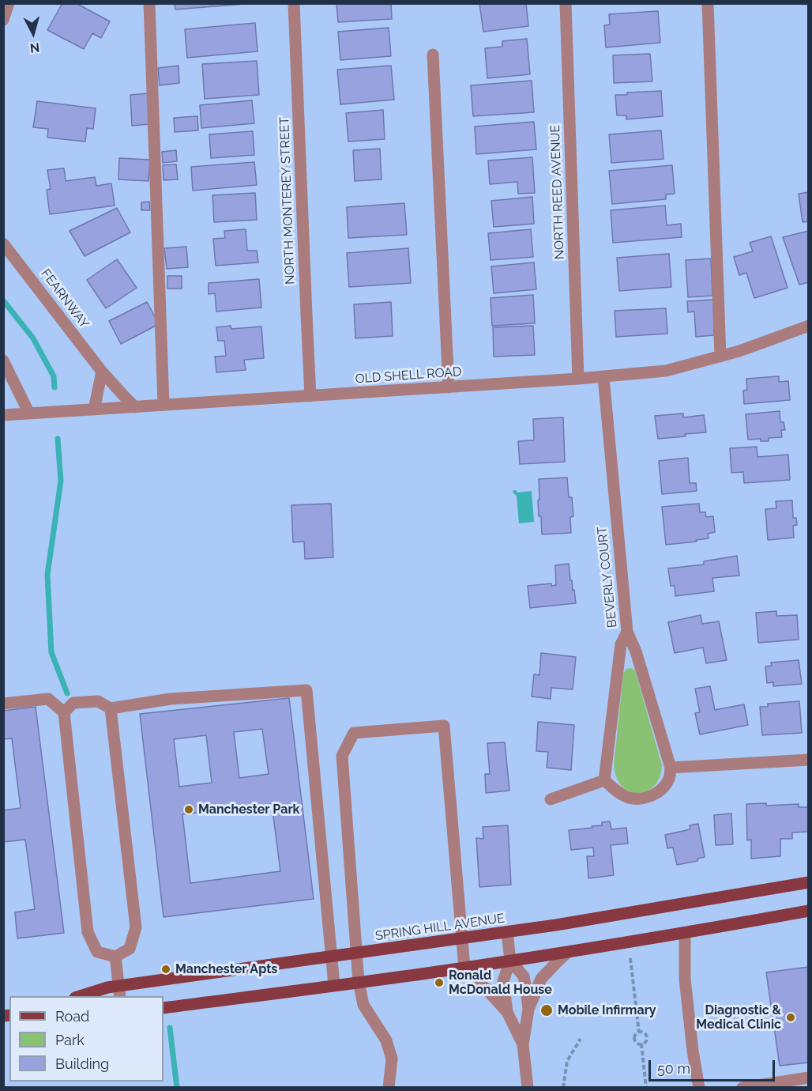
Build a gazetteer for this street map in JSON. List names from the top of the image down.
{
  "streets": {
    "main road": ["SPRING HILL AVENUE"],
    "street": [
      "NORTH REED AVENUE",
      "NORTH MONTEREY STREET",
      "FEARNWAY",
      "OLD SHELL ROAD",
      "BEVERLY COURT"
    ]
  },
  "crossings": [
    ["NORTH REED AVENUE", "OLD SHELL ROAD"],
    ["NORTH MONTEREY STREET", "OLD SHELL ROAD"],
    ["FEARNWAY", "OLD SHELL ROAD"],
    ["OLD SHELL ROAD", "BEVERLY COURT"]
  ],
  "places": [
    "Manchester Park",
    "Manchester Apts",
    "Ronald McDonald House",
    "Mobile Infirmary",
    "Diagnostic & Medical Clinic"
  ],
  "legend": ["Road", "Park", "Building"],
  "scale_bar": "50 m",
  "north": "bottom"
}
